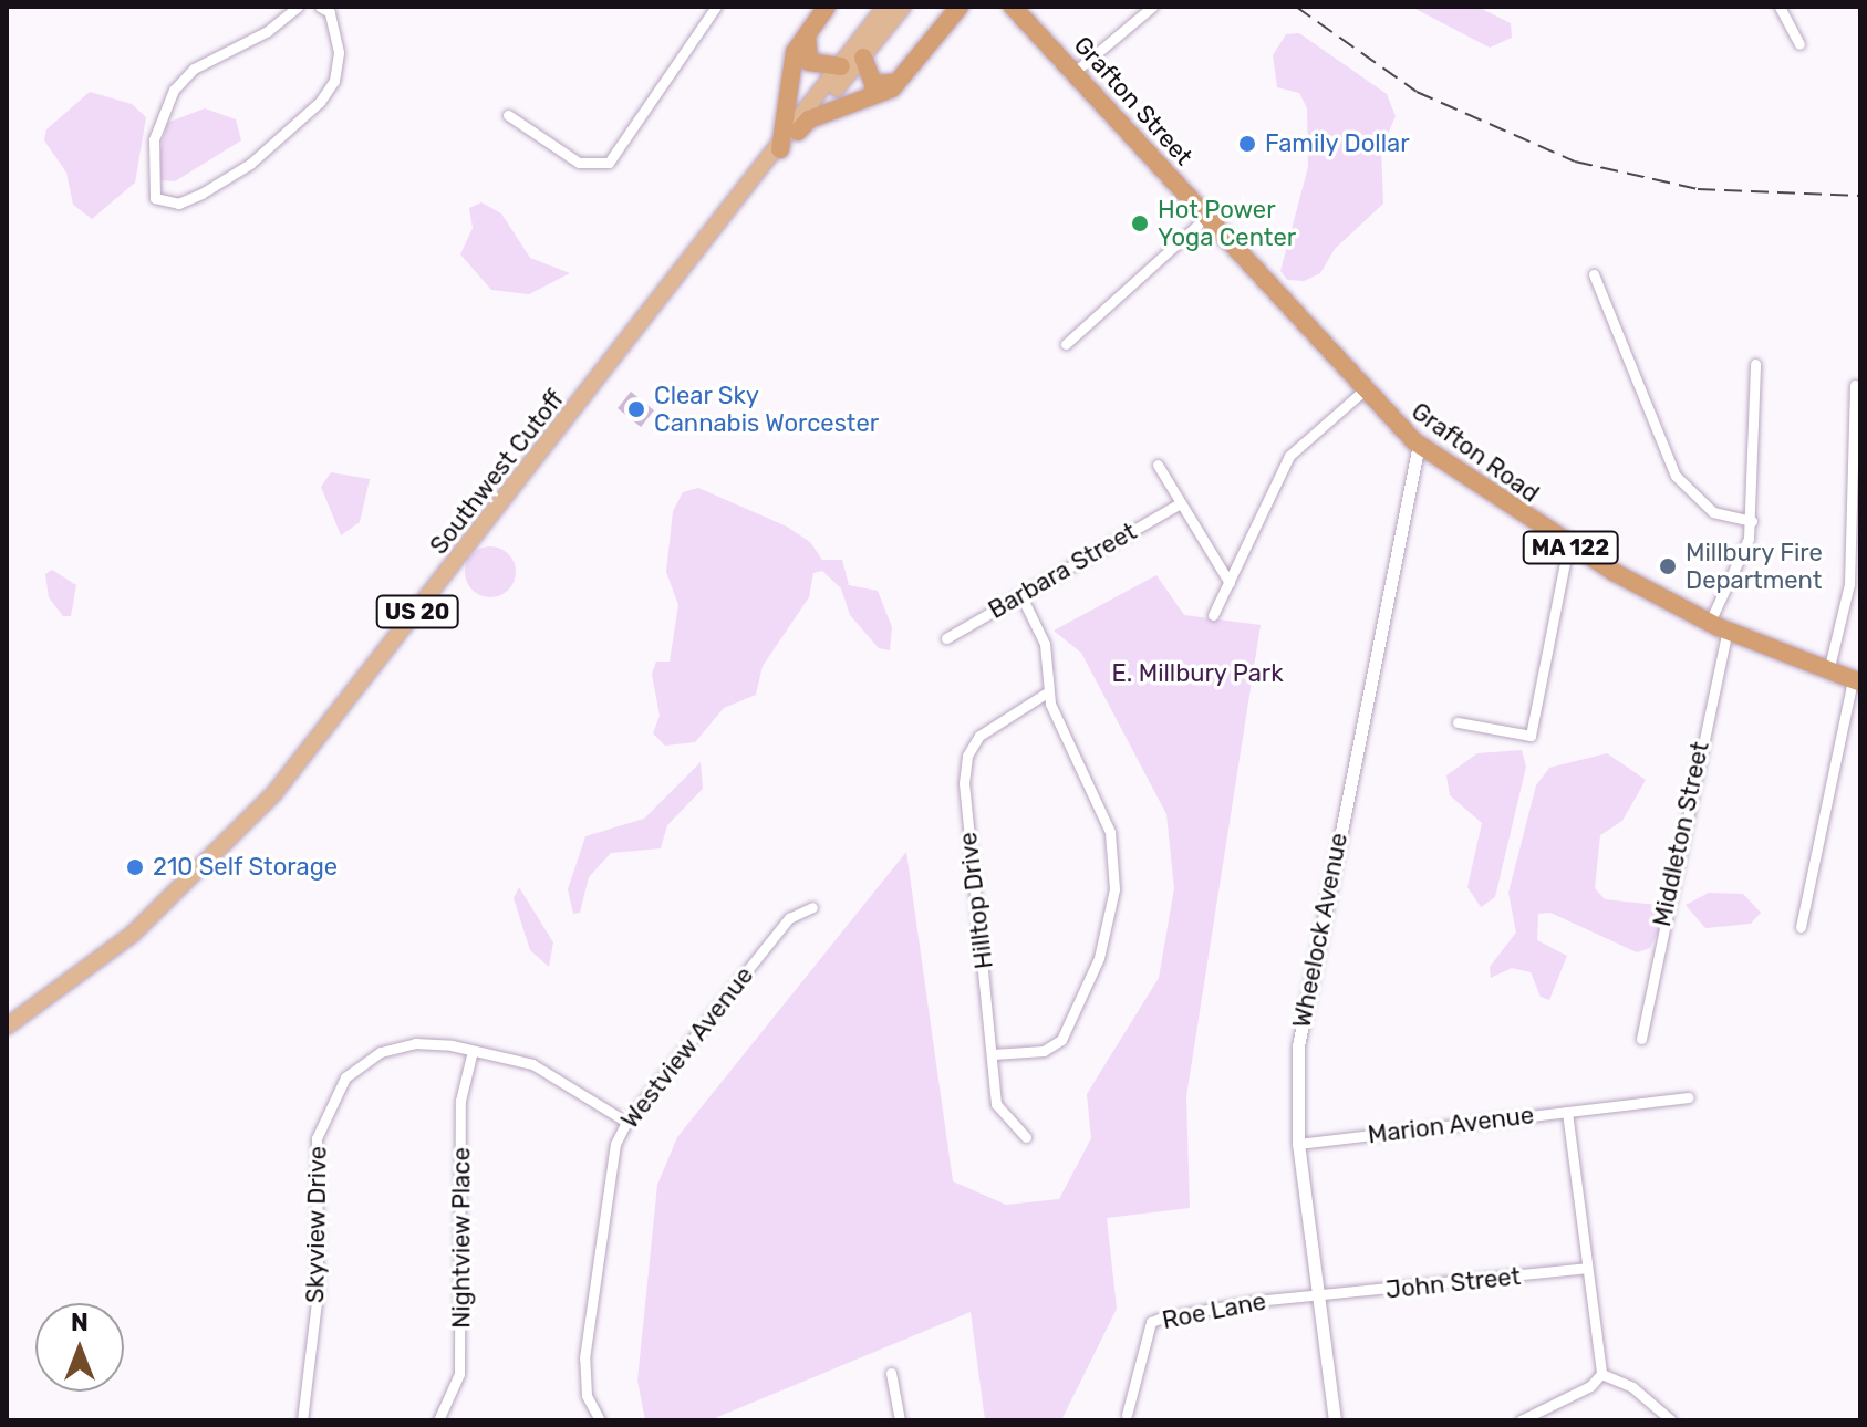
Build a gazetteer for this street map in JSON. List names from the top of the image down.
{
  "streets": {
    "highway": ["Grafton Street", "Grafton Road", "MA 122"],
    "main road": ["Southwest Cutoff", "US 20"],
    "street": [
      "Barbara Street",
      "Middleton Street",
      "Hilltop Drive",
      "Wheelock Avenue",
      "Westview Avenue",
      "Marion Avenue",
      "Skyview Drive",
      "Nightview Place",
      "John Street",
      "Roe Lane"
    ]
  },
  "crossings": [
    ["Grafton Street", "Grafton Road"],
    ["Grafton Road", "Middleton Street"],
    ["Grafton Road", "Wheelock Avenue"],
    ["Wheelock Avenue", "Marion Avenue"],
    ["Wheelock Avenue", "John Street"],
    ["Wheelock Avenue", "Roe Lane"],
    ["Westview Avenue", "Skyview Drive"],
    ["Skyview Drive", "Nightview Place"],
    ["John Street", "Roe Lane"]
  ],
  "parks": ["E. Millbury Park"],
  "places": [
    "Family Dollar",
    "Hot Power Yoga Center",
    "Clear Sky Cannabis Worcester",
    "Millbury Fire Department",
    "210 Self Storage"
  ],
  "north": "top"
}
